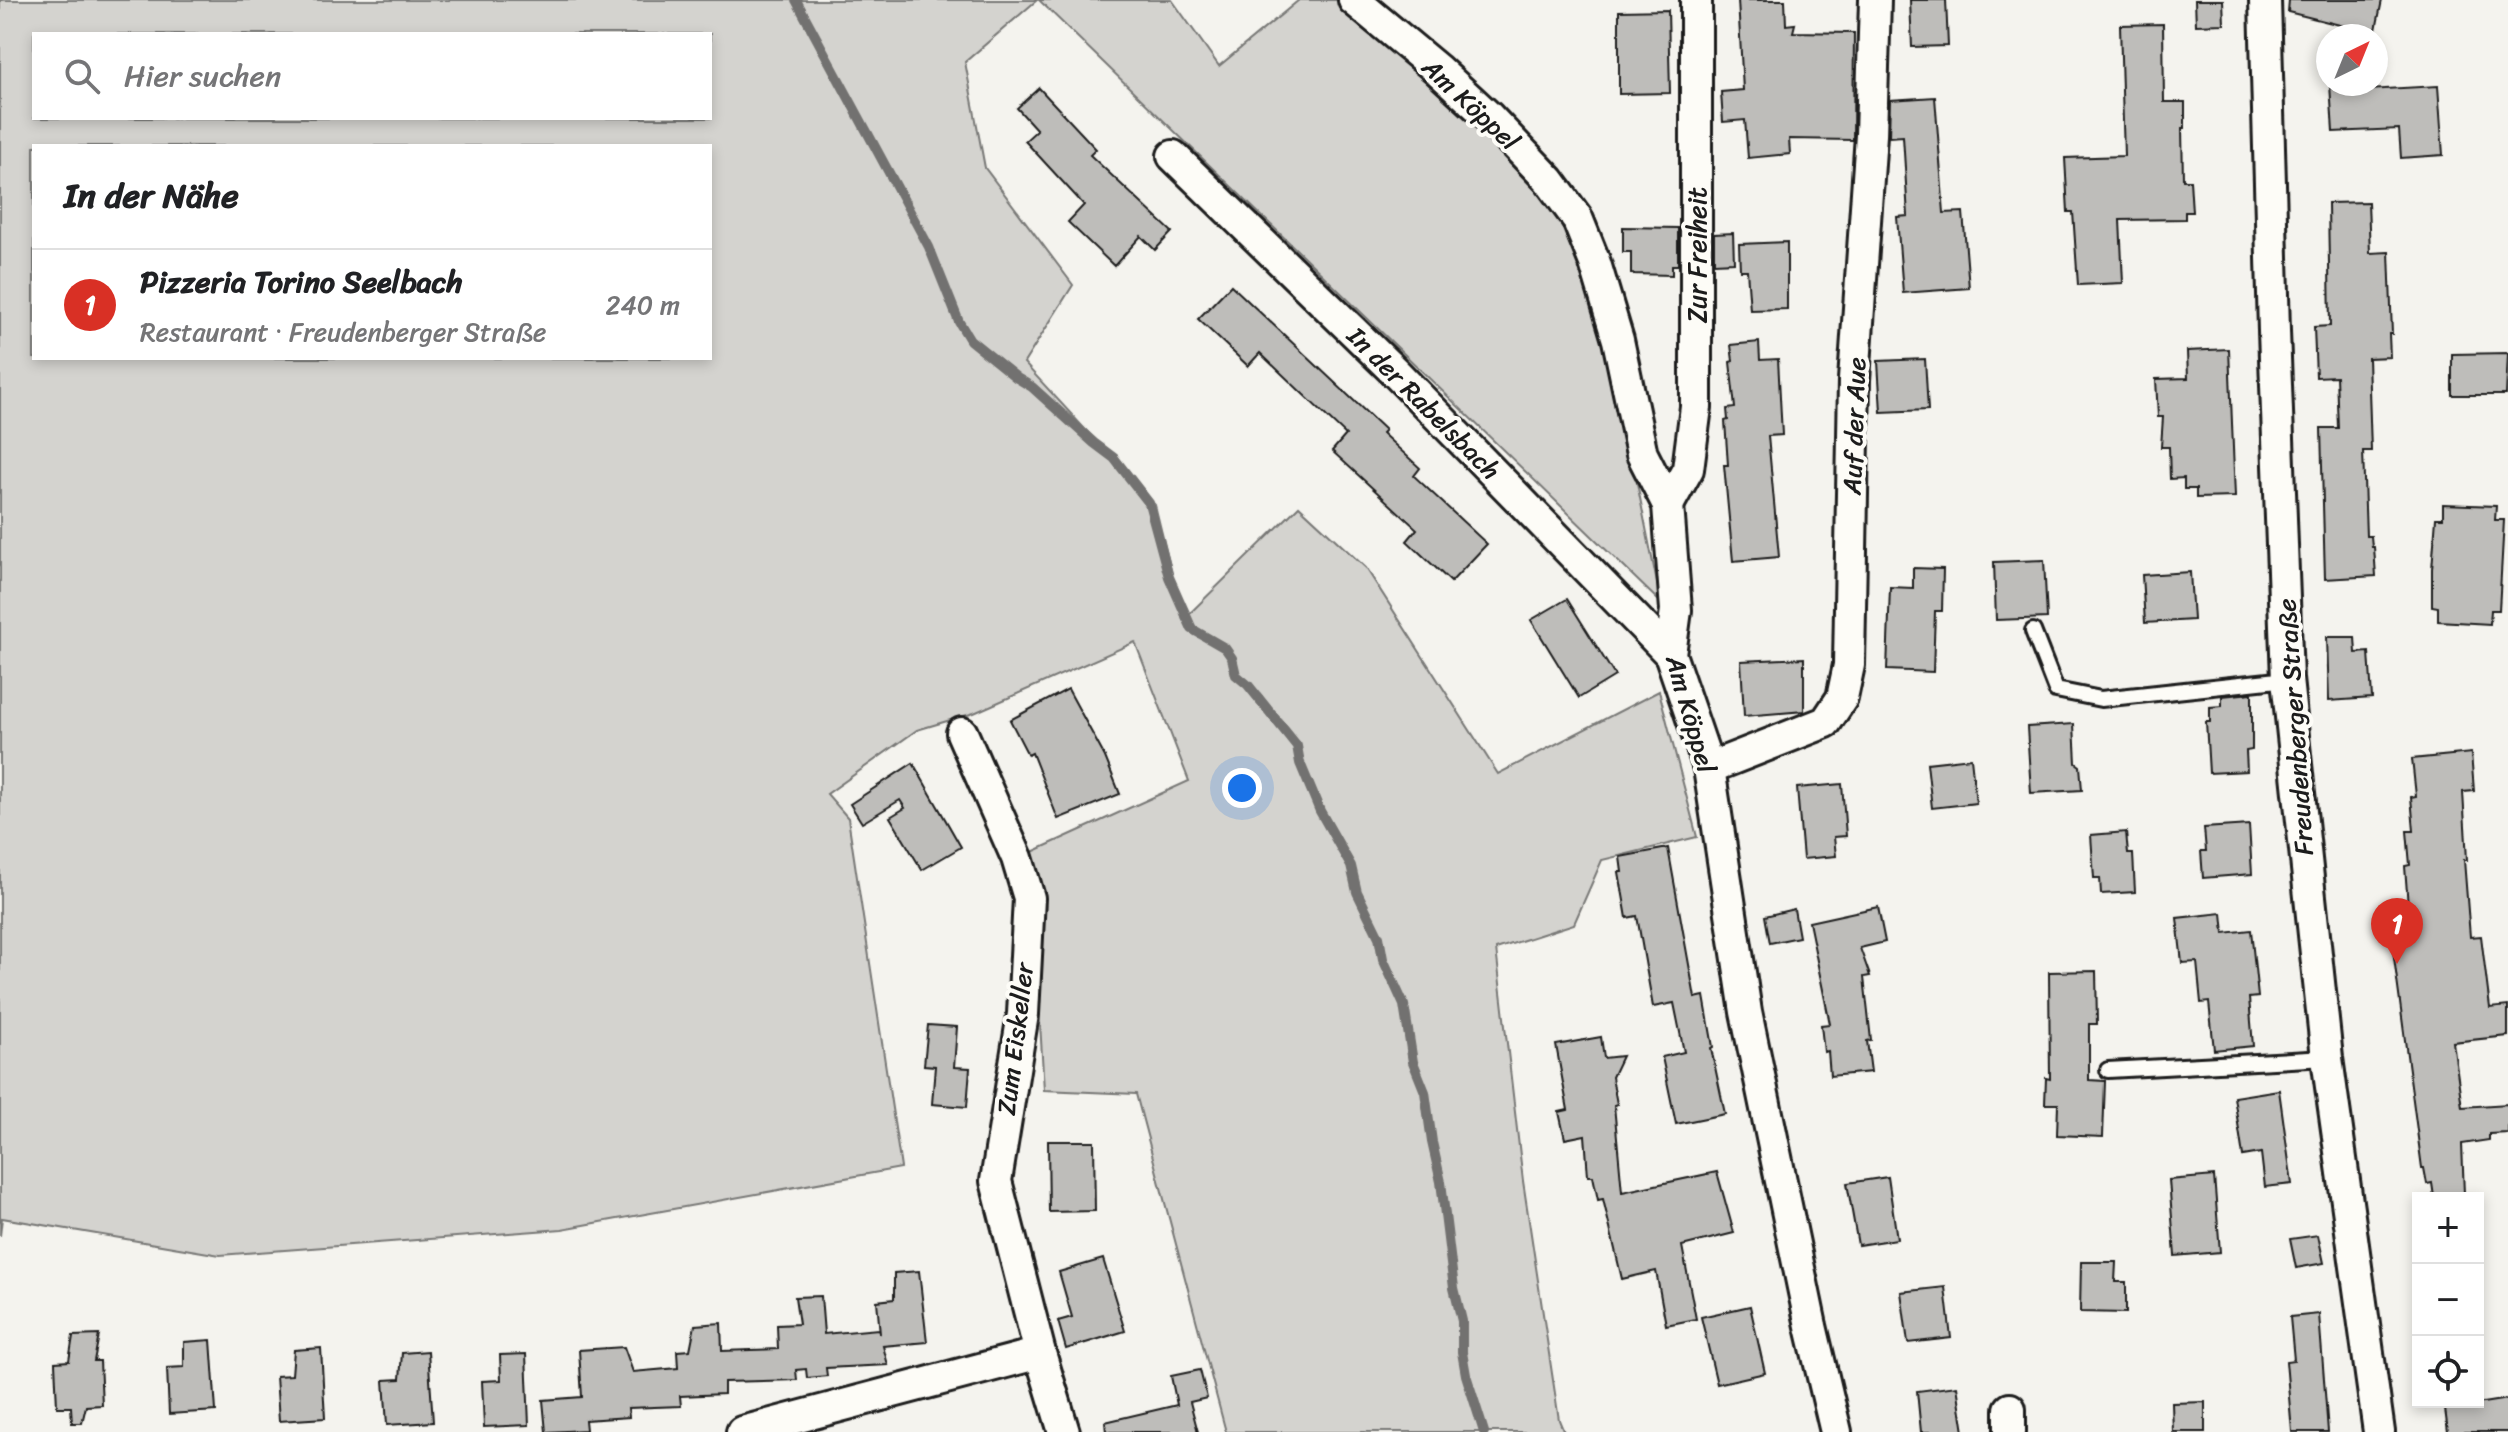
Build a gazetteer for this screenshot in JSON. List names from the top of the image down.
{
  "streets": {
    "street": [
      "Am Köppel",
      "Zur Freiheit",
      "In der Rabelsbach",
      "Auf der Aue",
      "Freudenberger Straße",
      "Zum Eiskeller"
    ]
  },
  "crossings": [
    ["Am Köppel", "Zur Freiheit"],
    ["Am Köppel", "In der Rabelsbach"],
    ["Am Köppel", "Auf der Aue"]
  ],
  "north": "top right",
  "page": {
    "search": "Hier suchen",
    "heading": "In der Nähe",
    "list": [
      {
        "mark": "1",
        "name": "Pizzeria Torino Seelbach",
        "note": "Restaurant · Freudenberger Straße",
        "value": "240 m"
      }
    ],
    "pins": "1",
    "map_buttons": ["+", "−"]
  }
}
